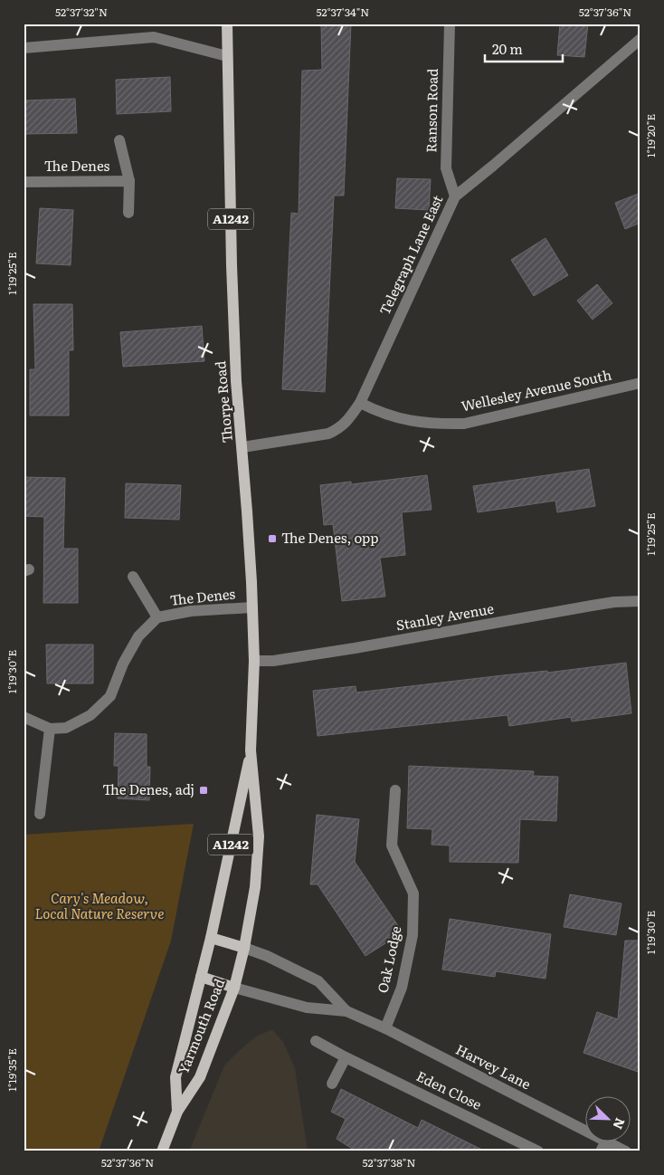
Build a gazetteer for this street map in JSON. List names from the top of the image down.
{
  "streets": {
    "main road": ["A1242", "Thorpe Road", "Yarmouth Road"],
    "street": [
      "Ranson Road",
      "The Denes",
      "Telegraph Lane East",
      "Wellesley Avenue South",
      "Stanley Avenue",
      "Oak Lodge",
      "Harvey Lane",
      "Eden Close"
    ]
  },
  "crossings": [
    ["Ranson Road", "Telegraph Lane East"],
    ["The Denes", "Thorpe Road"],
    ["Telegraph Lane East", "Wellesley Avenue South"],
    ["Telegraph Lane East", "Thorpe Road"],
    ["Thorpe Road", "Stanley Avenue"],
    ["Thorpe Road", "Yarmouth Road"],
    ["Thorpe Road", "Harvey Lane"],
    ["Oak Lodge", "Harvey Lane"],
    ["Yarmouth Road", "Harvey Lane"]
  ],
  "parks": ["Cary's Meadow, Local Nature Reserve"],
  "places": {
    "transit": ["The Denes, opp", "The Denes, adj"]
  },
  "scale_bar": "20 m",
  "north": "bottom right",
  "coordinates": [
    "52°37'32\"N",
    "52°37'34\"N",
    "52°37'36\"N",
    "1°19'20\"E",
    "1°19'25\"E",
    "1°19'30\"E",
    "1°19'35\"E",
    "52°37'38\"N"
  ]
}
